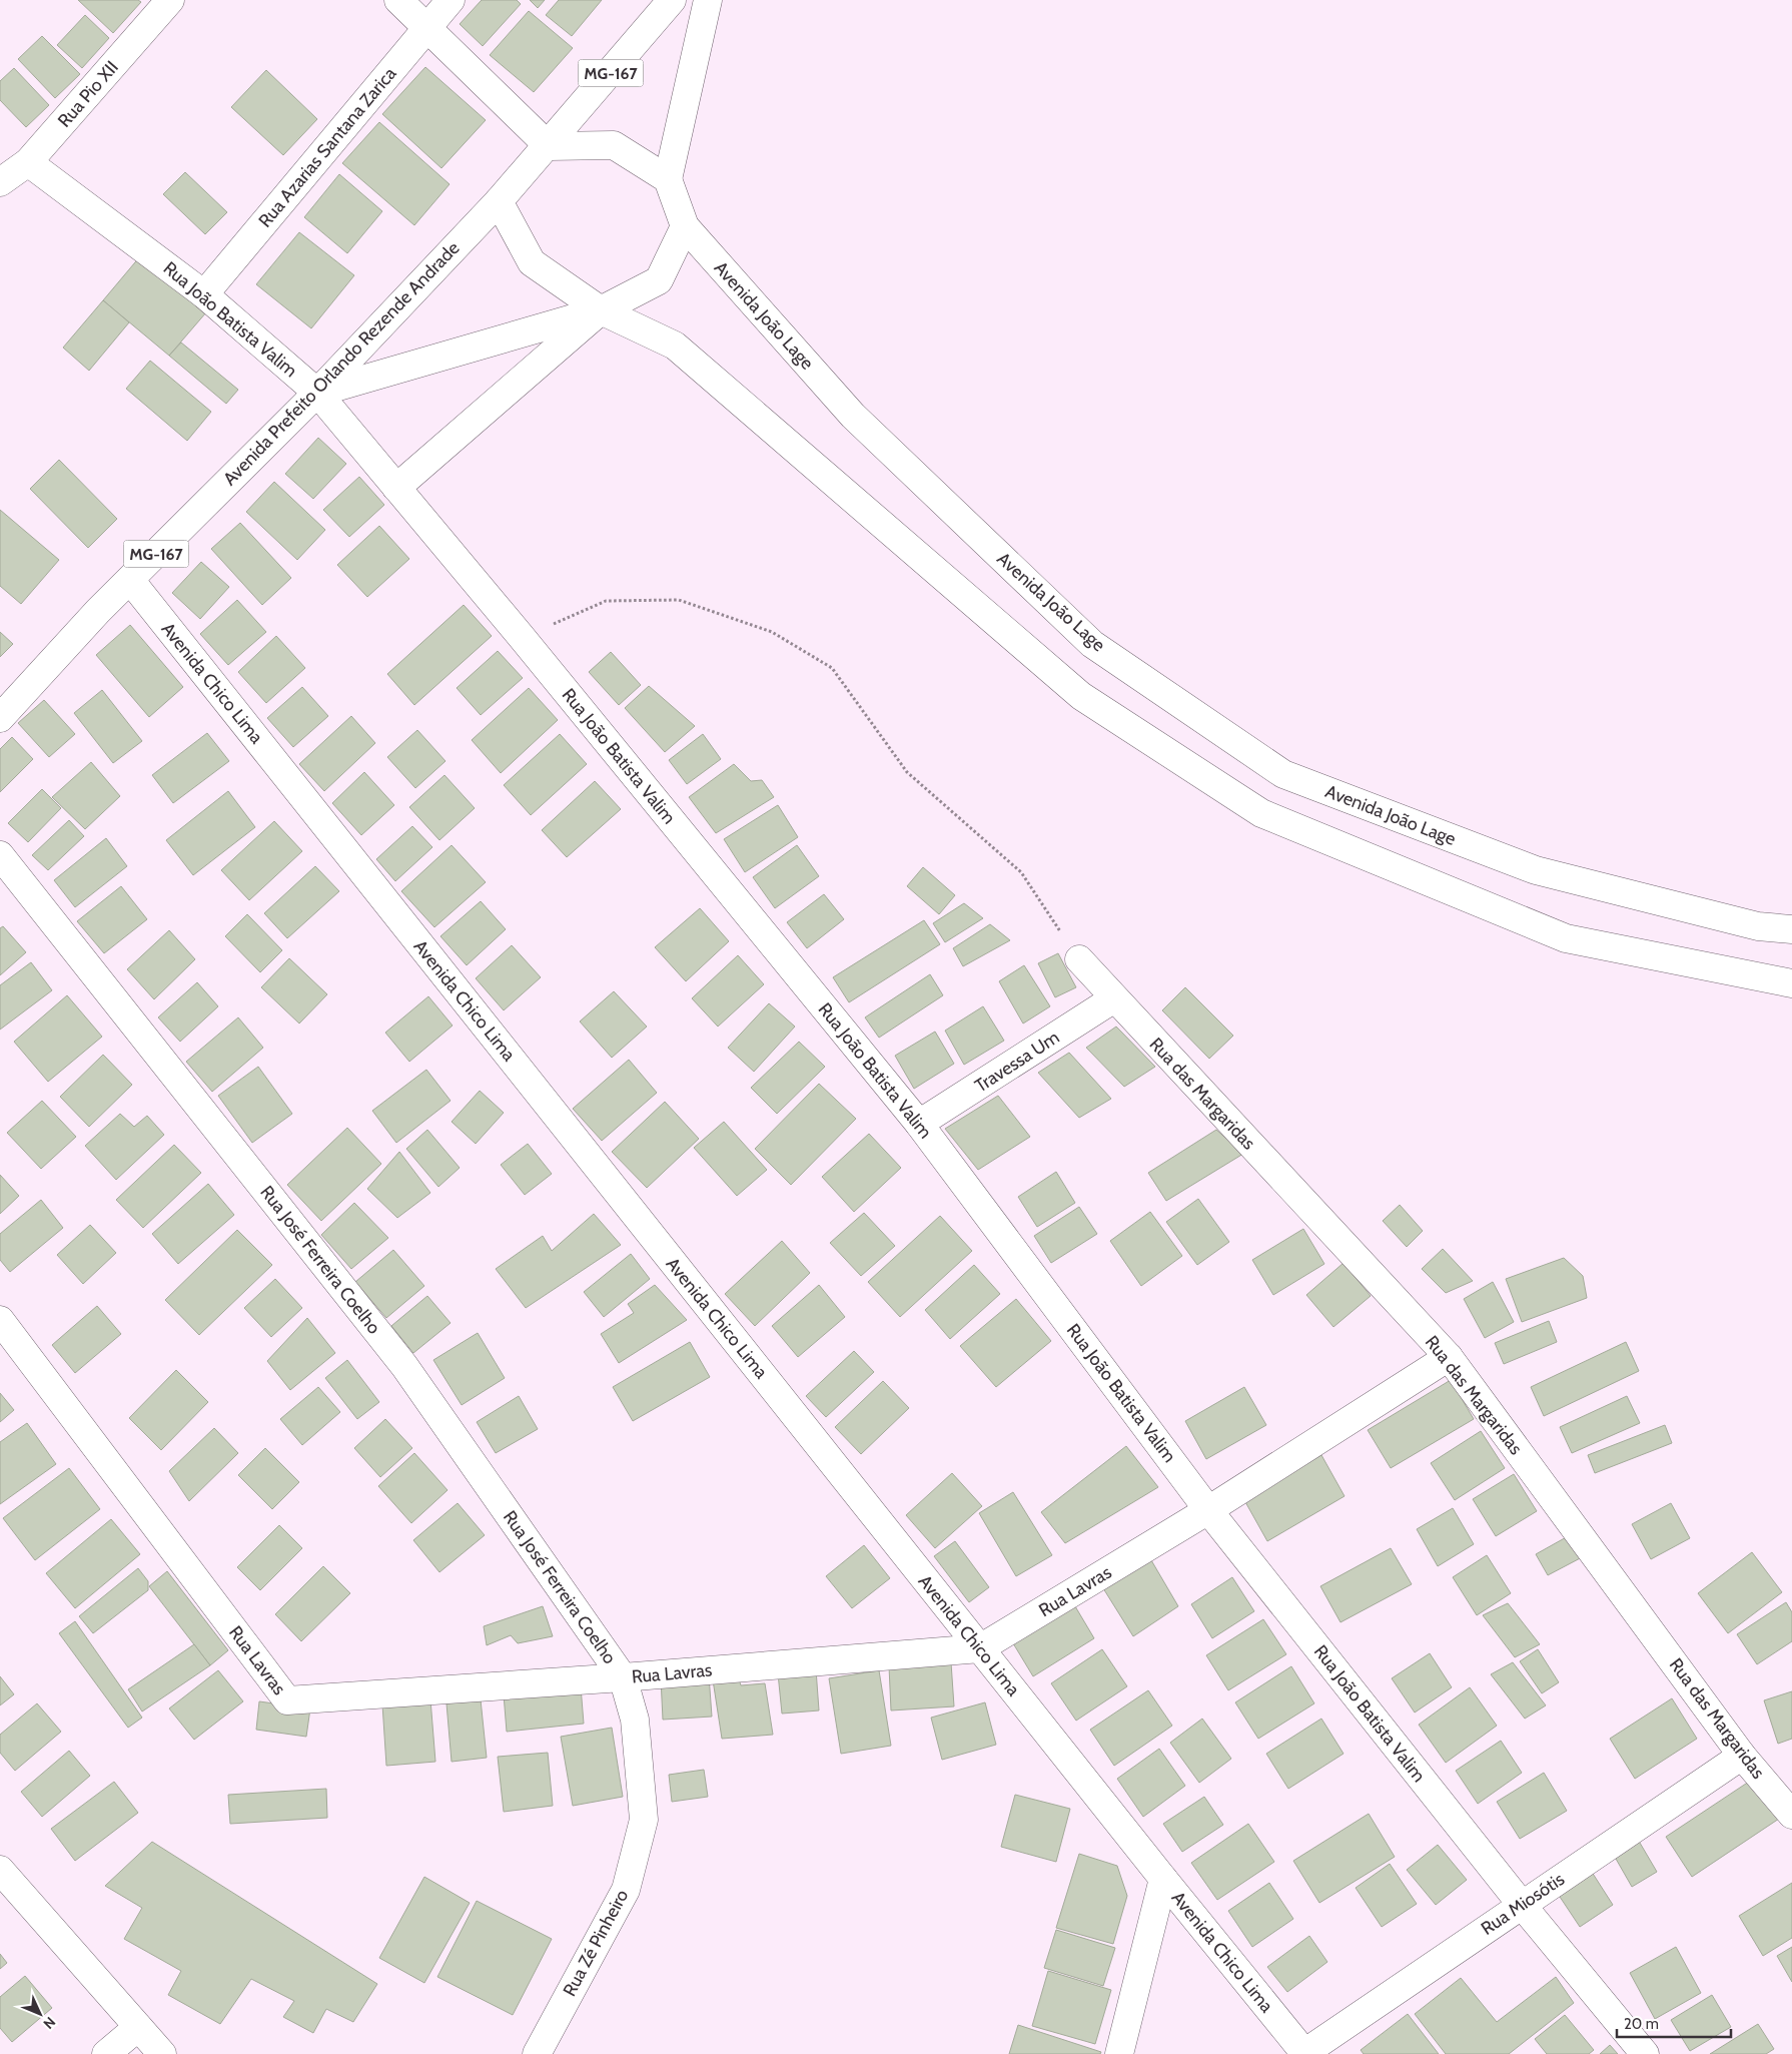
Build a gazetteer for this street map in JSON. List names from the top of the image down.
{
  "streets": {
    "street": [
      "MG-167",
      "Rua Pio XII",
      "Rua Azarias Santana Zarica",
      "Avenida João Lage",
      "Rua João Batista Valim",
      "Avenida Prefeito Orlando Rezende Andrade",
      "Avenida Chico Lima",
      "Travessa Um",
      "Rua das Margaridas",
      "Rua José Ferreira Coelho",
      "Rua Lavras",
      "Rua Miosótis",
      "Rua Zé Pinheiro"
    ]
  },
  "crossings": [
    ["Rua Pio XII", "Rua João Batista Valim"],
    ["Rua Azarias Santana Zarica", "Rua João Batista Valim"],
    ["Avenida João Lage", "Avenida Prefeito Orlando Rezende Andrade"],
    ["Rua João Batista Valim", "Avenida Prefeito Orlando Rezende Andrade"],
    ["Rua João Batista Valim", "Travessa Um"],
    ["Rua João Batista Valim", "Rua Lavras"],
    ["Rua João Batista Valim", "Rua Miosótis"],
    ["Avenida Prefeito Orlando Rezende Andrade", "Avenida Chico Lima"],
    ["Avenida Chico Lima", "Rua Lavras"],
    ["Avenida Chico Lima", "Rua Miosótis"],
    ["Travessa Um", "Rua das Margaridas"],
    ["Rua das Margaridas", "Rua Lavras"],
    ["Rua das Margaridas", "Rua Miosótis"],
    ["Rua José Ferreira Coelho", "Rua Lavras"],
    ["Rua José Ferreira Coelho", "Rua Zé Pinheiro"],
    ["Rua Lavras", "Rua Zé Pinheiro"]
  ],
  "scale_bar": "20 m",
  "north": "bottom right"
}
